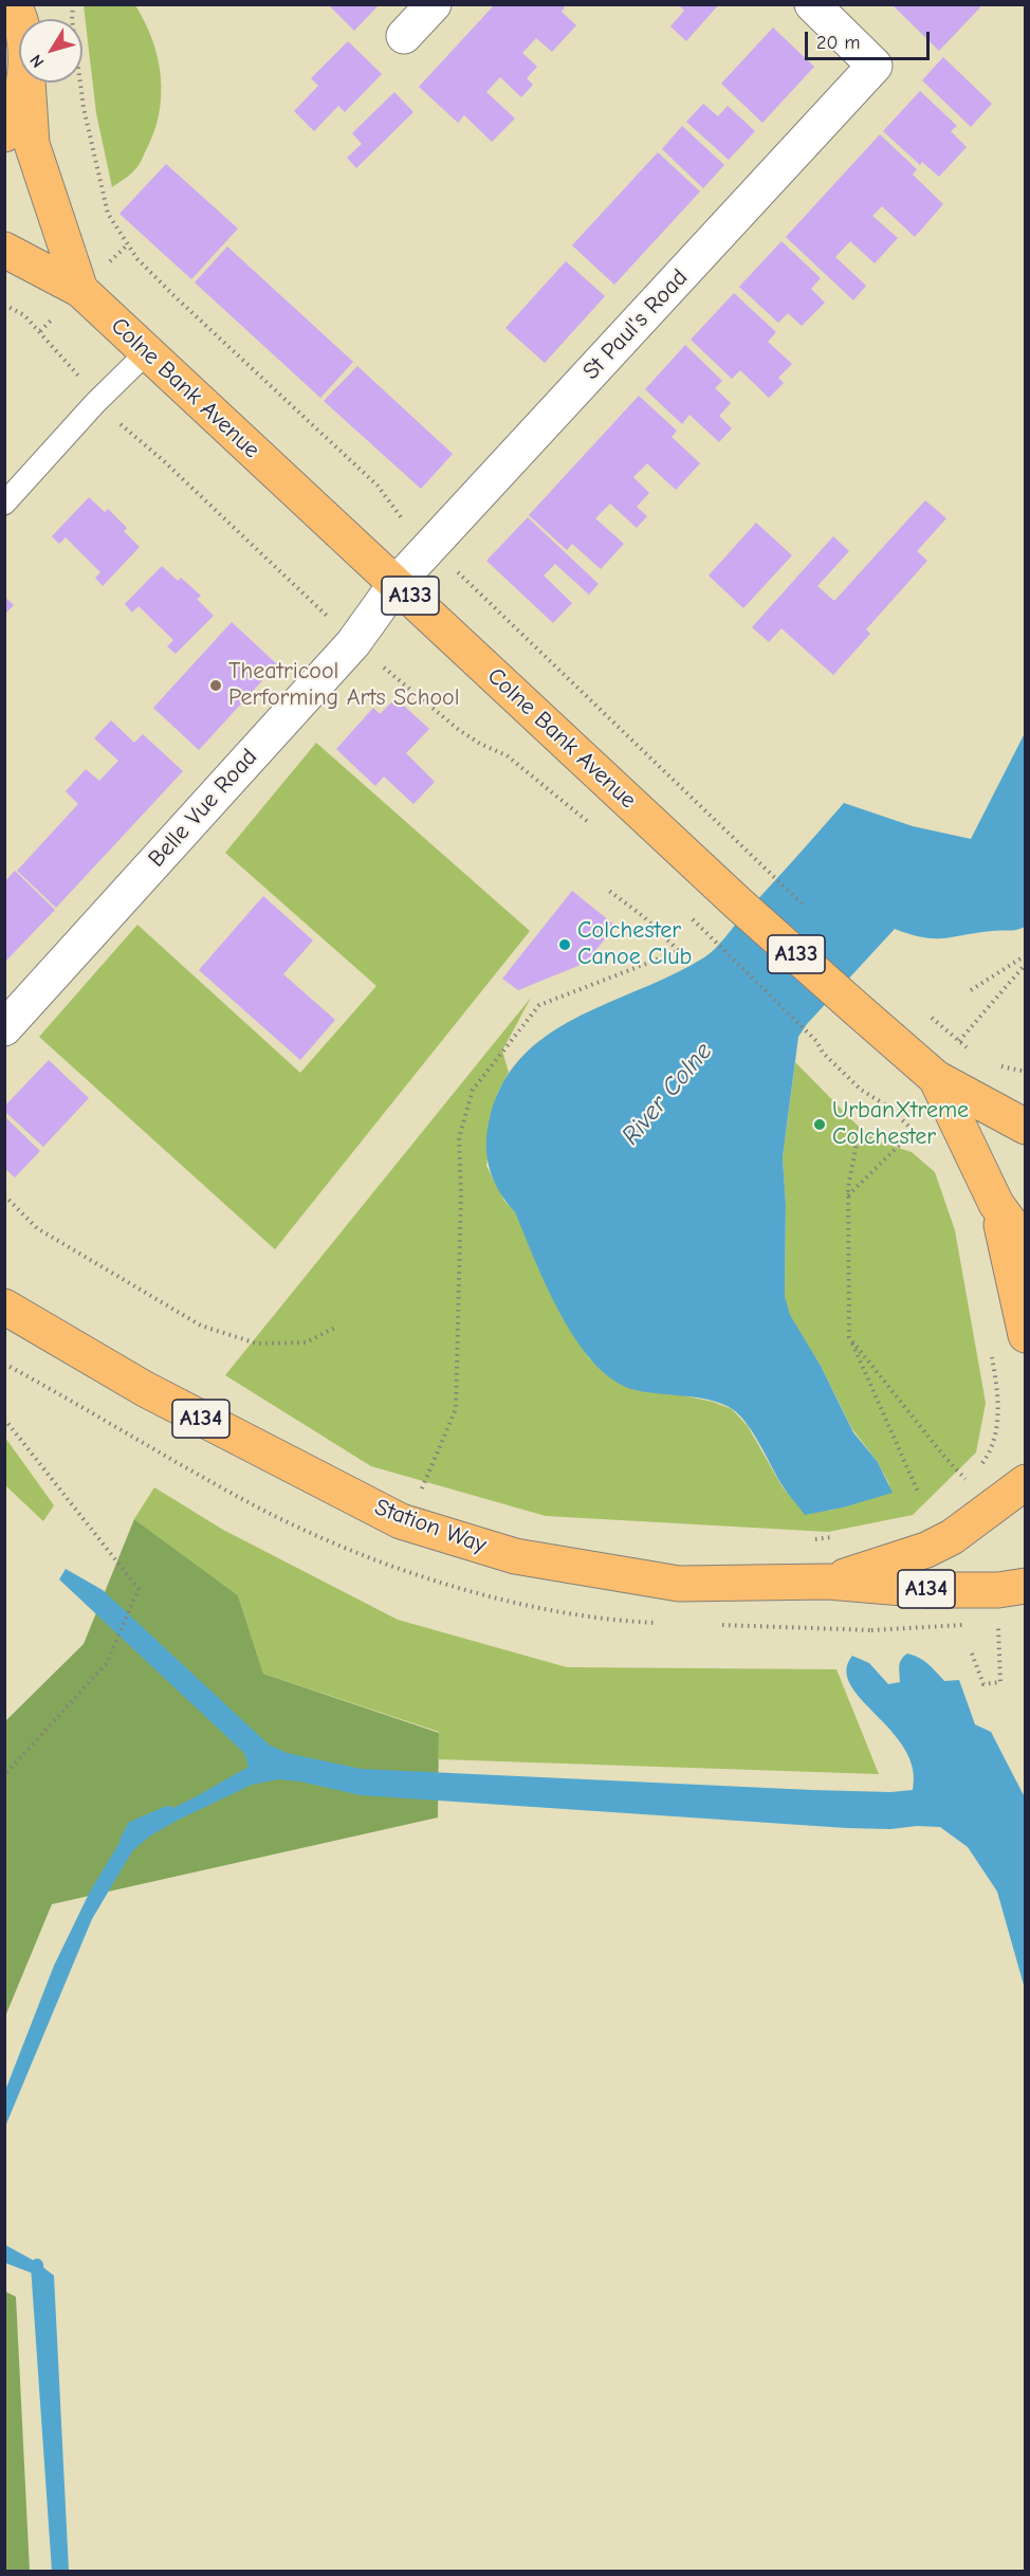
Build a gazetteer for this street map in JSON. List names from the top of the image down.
{
  "streets": {
    "main road": [
      "Colne Bank Avenue",
      "A133",
      "A134",
      "Station Way"
    ],
    "street": ["St Paul's Road", "Belle Vue Road"]
  },
  "crossings": [
    ["St Paul's Road", "Colne Bank Avenue"],
    ["St Paul's Road", "Belle Vue Road"],
    ["Colne Bank Avenue", "Belle Vue Road"]
  ],
  "water": ["River Colne"],
  "places": ["Theatricool Performing Arts School", "Colchester Canoe Club", "UrbanXtreme Colchester"],
  "scale_bar": "20 m",
  "north": "bottom left"
}
